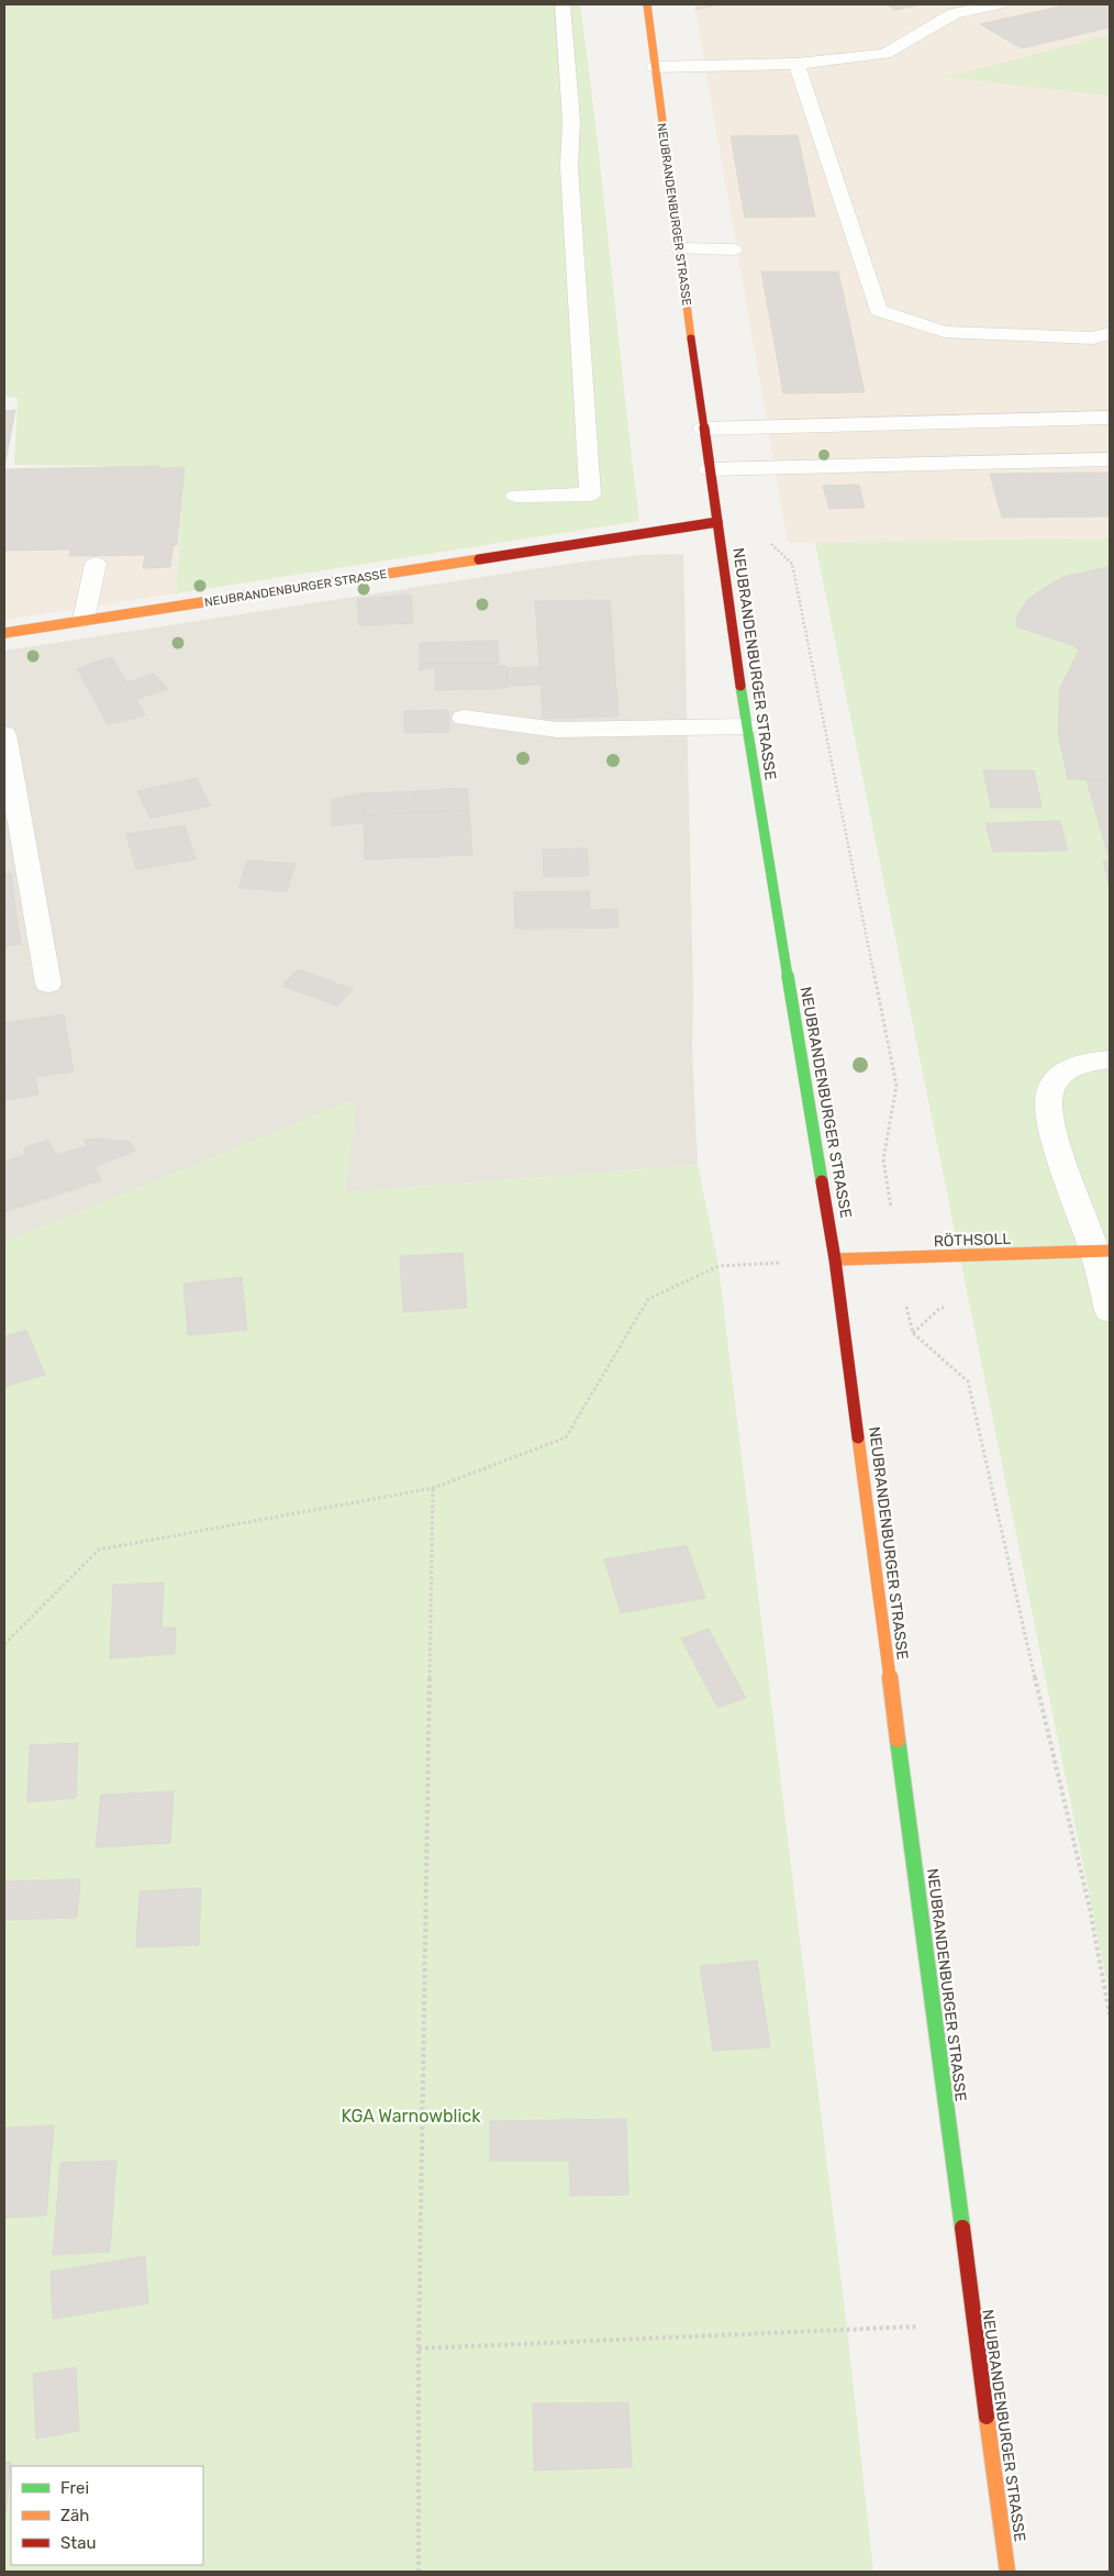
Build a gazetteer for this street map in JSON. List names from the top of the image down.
{
  "streets": {
    "main road": ["NEUBRANDENBURGER STRASSE", "RÖTHSOLL"]
  },
  "crossings": [
    ["NEUBRANDENBURGER STRASSE", "RÖTHSOLL"]
  ],
  "parks": ["KGA Warnowblick"],
  "legend": ["Frei", "Zäh", "Stau"]
}
